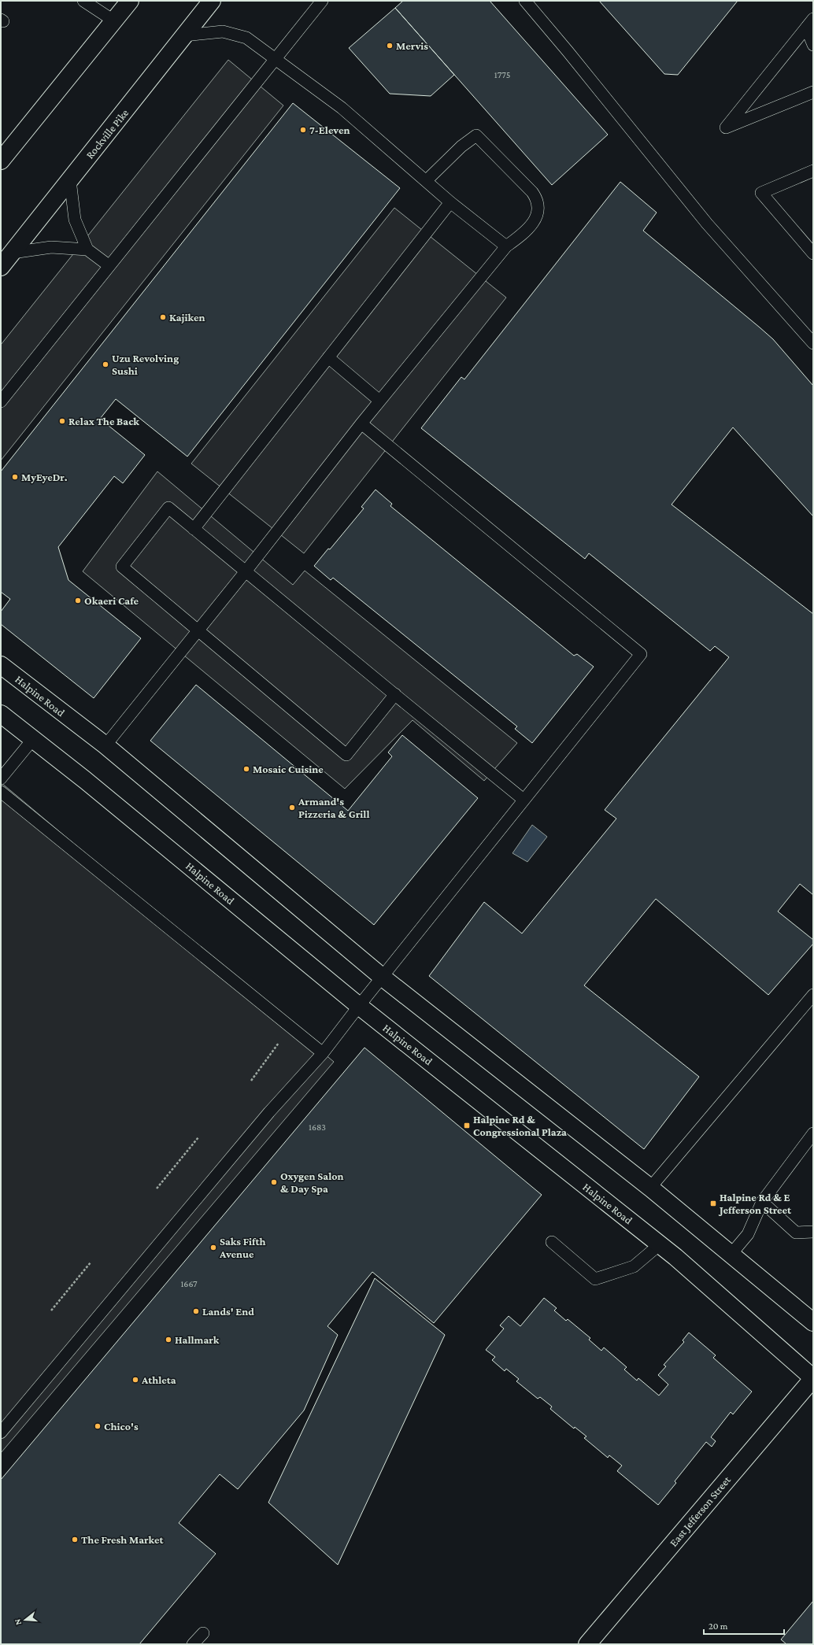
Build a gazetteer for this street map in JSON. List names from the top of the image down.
{
  "streets": {
    "street": ["Rockville Pike", "Halpine Road", "East Jefferson Street"]
  },
  "crossings": [
    ["Halpine Road", "East Jefferson Street"]
  ],
  "places": {
    "other": [
      "Mervis",
      "7-Eleven",
      "Kajiken",
      "Uzu Revolving Sushi",
      "Relax The Back",
      "MyEyeDr.",
      "Okaeri Cafe",
      "Mosaic Cuisine",
      "Armand's Pizzeria & Grill",
      "Oxygen Salon & Day Spa",
      "Saks Fifth Avenue",
      "Lands' End",
      "Hallmark",
      "Athleta",
      "Chico's",
      "The Fresh Market"
    ],
    "transit": ["Halpine Rd & Congressional Plaza", "Halpine Rd & E Jefferson Street"]
  },
  "house_numbers": ["1775", "1683", "1667"],
  "scale_bar": "20 m",
  "north": "left"
}
